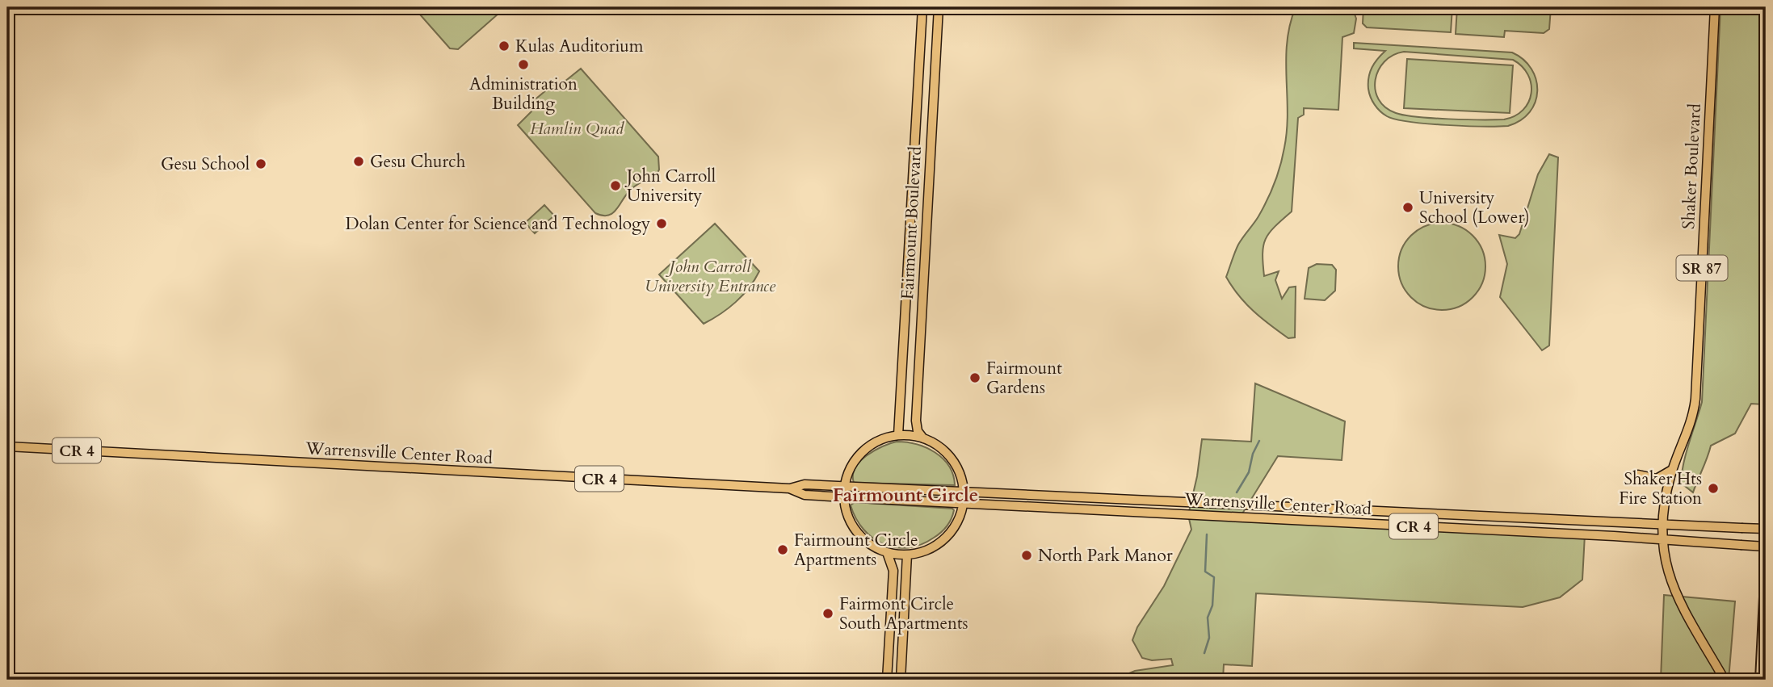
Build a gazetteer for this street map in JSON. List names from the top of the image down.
{
  "streets": {
    "main road": [
      "Shaker Boulevard",
      "Fairmount Boulevard",
      "SR 87",
      "CR 4",
      "Warrensville Center Road"
    ]
  },
  "crossings": [
    ["Shaker Boulevard", "Warrensville Center Road"]
  ],
  "districts": ["Fairmount Circle"],
  "parks": ["Hamlin Quad", "John Carroll University Entrance"],
  "places": [
    "Kulas Auditorium",
    "Administration Building",
    "Gesu Church",
    "Gesu School",
    "John Carroll University",
    "University School (Lower)",
    "Dolan Center for Science and Technology",
    "Fairmount Gardens",
    "Shaker Hts Fire Station",
    "Fairmount Circle Apartments",
    "North Park Manor",
    "Fairmont Circle South Apartments"
  ]
}
